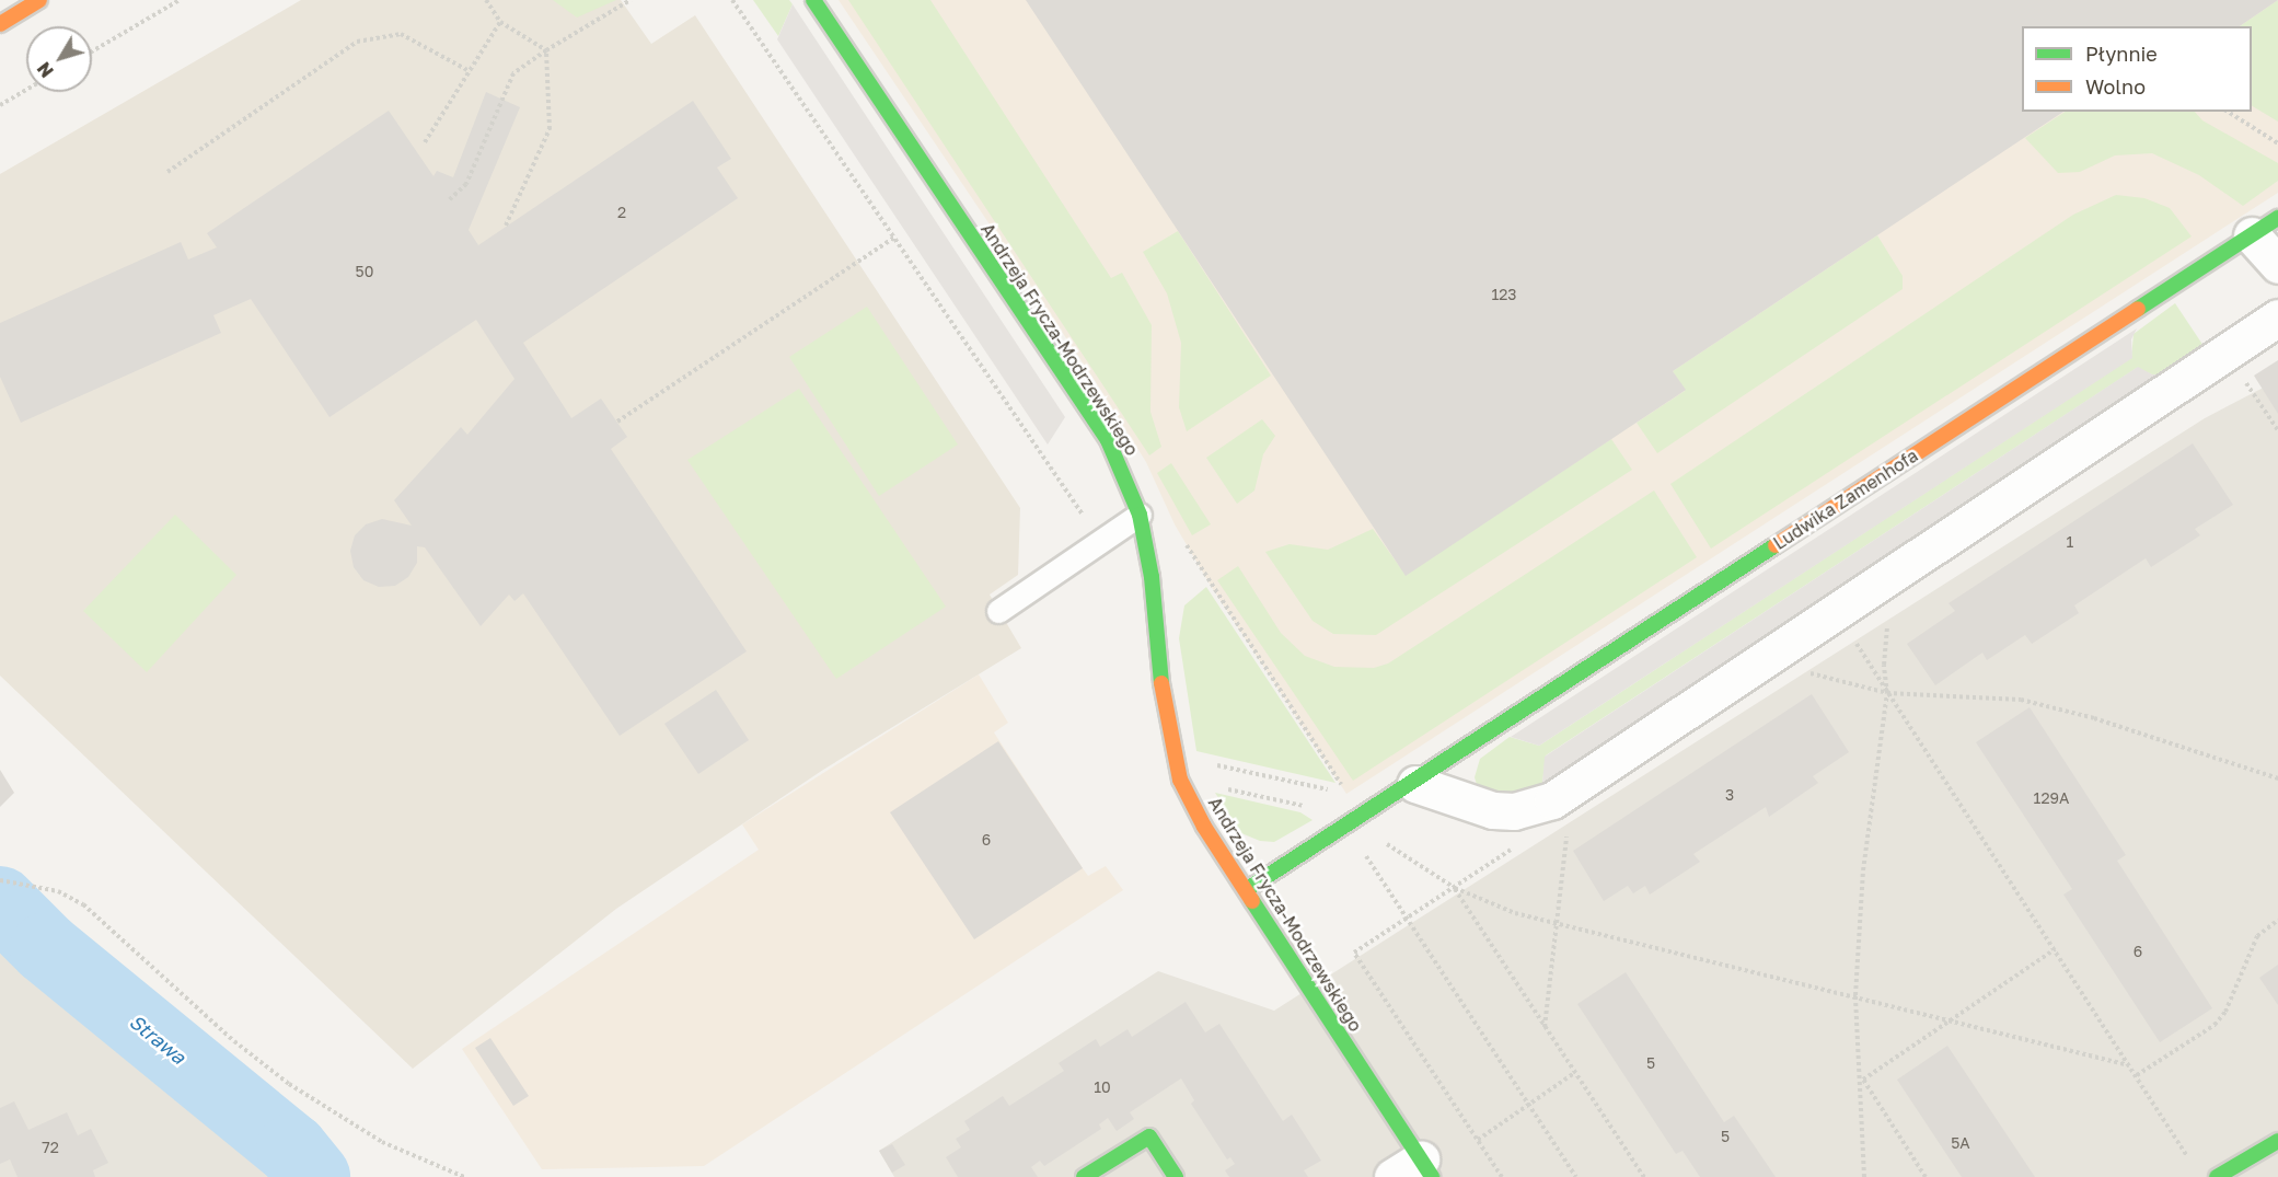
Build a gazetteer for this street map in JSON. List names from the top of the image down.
{
  "streets": {
    "street": ["Andrzeja Frycza-Modrzewskiego", "Ludwika Zamenhofa"]
  },
  "crossings": [
    ["Andrzeja Frycza-Modrzewskiego", "Ludwika Zamenhofa"]
  ],
  "water": ["Strawa"],
  "house_numbers": [
    "2",
    "50",
    "123",
    "1",
    "3",
    "129A",
    "6",
    "6",
    "5",
    "10",
    "5",
    "5A",
    "72"
  ],
  "legend": ["Płynnie", "Wolno"],
  "north": "bottom left"
}
